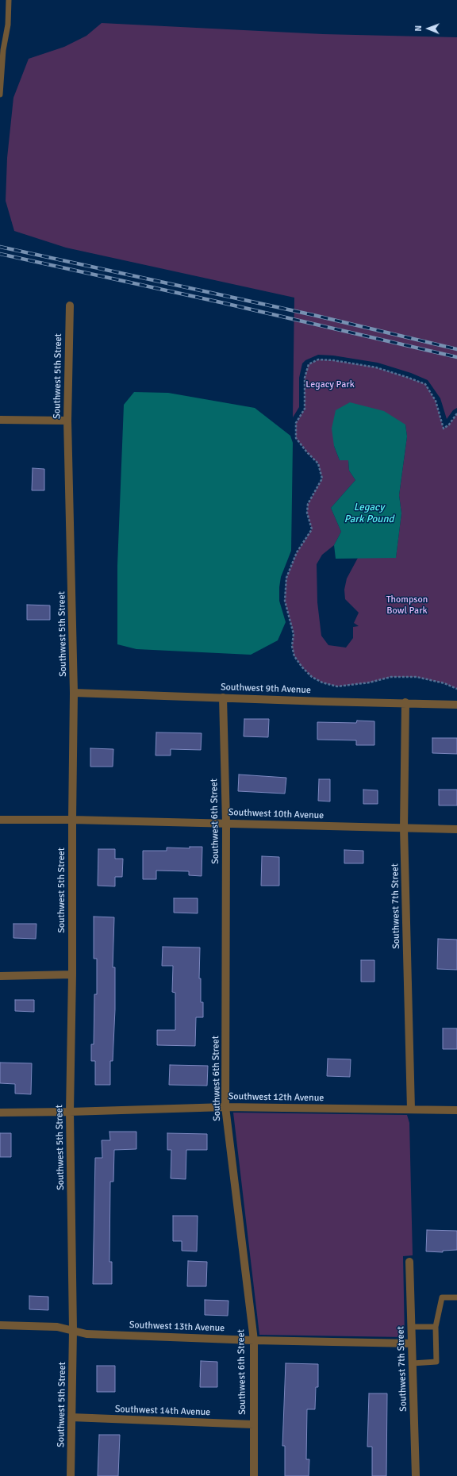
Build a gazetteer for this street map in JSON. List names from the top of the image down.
{
  "streets": {
    "street": [
      "Southwest 5th Street",
      "Southwest 9th Avenue",
      "Southwest 10th Avenue",
      "Southwest 6th Street",
      "Southwest 7th Street",
      "Southwest 12th Avenue",
      "Southwest 13th Avenue",
      "Southwest 14th Avenue"
    ]
  },
  "crossings": [
    ["Southwest 5th Street", "Southwest 9th Avenue"],
    ["Southwest 5th Street", "Southwest 10th Avenue"],
    ["Southwest 5th Street", "Southwest 12th Avenue"],
    ["Southwest 5th Street", "Southwest 13th Avenue"],
    ["Southwest 5th Street", "Southwest 14th Avenue"],
    ["Southwest 9th Avenue", "Southwest 6th Street"],
    ["Southwest 9th Avenue", "Southwest 7th Street"],
    ["Southwest 10th Avenue", "Southwest 6th Street"],
    ["Southwest 10th Avenue", "Southwest 7th Street"],
    ["Southwest 6th Street", "Southwest 12th Avenue"],
    ["Southwest 6th Street", "Southwest 13th Avenue"],
    ["Southwest 6th Street", "Southwest 14th Avenue"],
    ["Southwest 7th Street", "Southwest 12th Avenue"],
    ["Southwest 7th Street", "Southwest 13th Avenue"]
  ],
  "water": ["Legacy Park Pound"],
  "parks": ["Legacy Park", "Thompson Bowl Park"],
  "north": "left"
}
